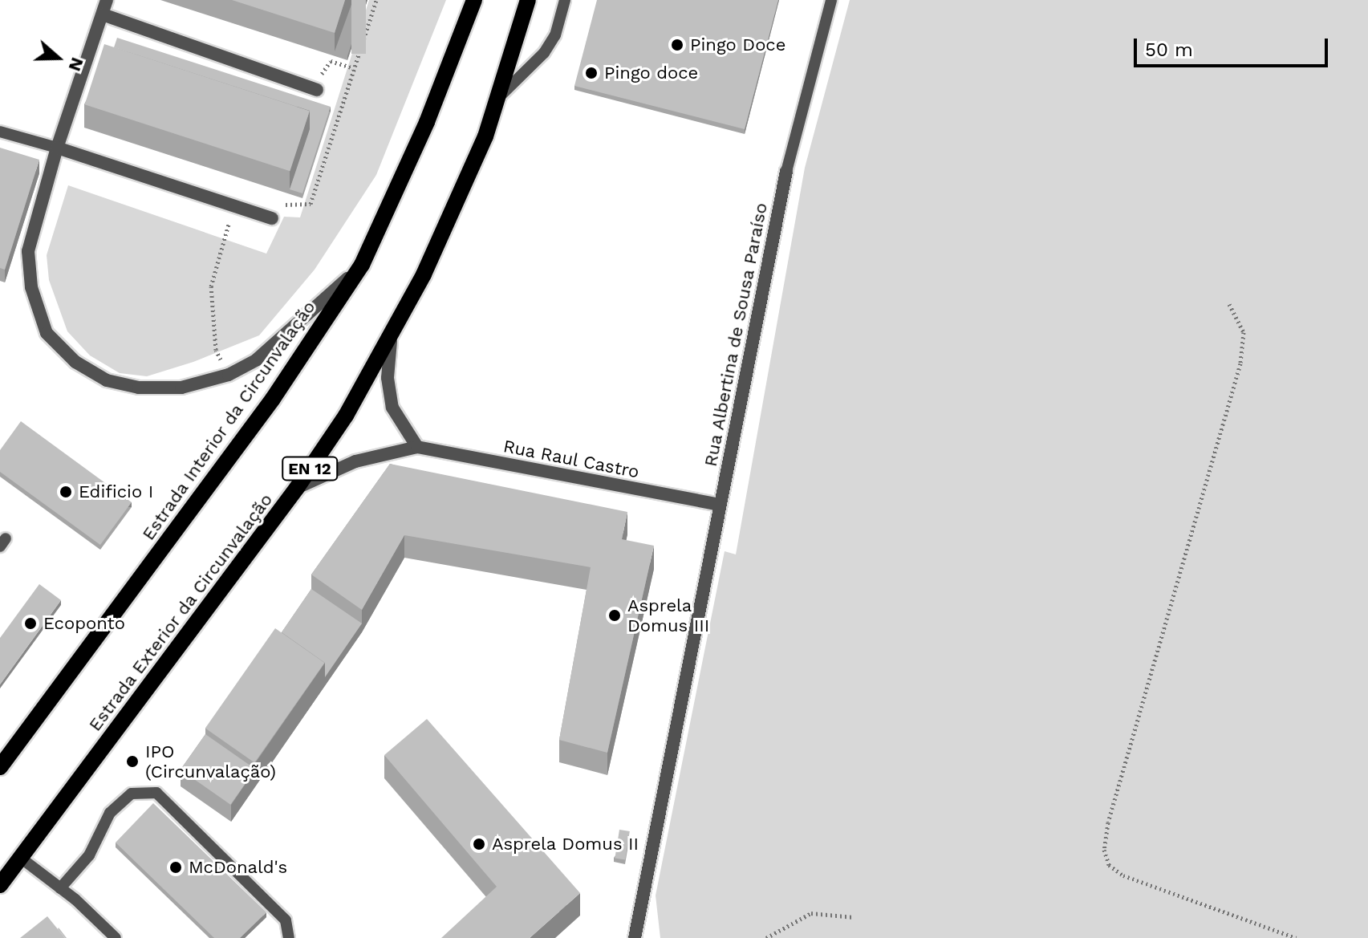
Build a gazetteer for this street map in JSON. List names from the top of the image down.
{
  "streets": {
    "main road": ["Estrada Interior da Circunvalação", "EN 12", "Estrada Exterior da Circunvalação"],
    "street": ["Rua Albertina de Sousa Paraíso", "Rua Raul Castro"]
  },
  "crossings": [
    ["Rua Albertina de Sousa Paraíso", "Rua Raul Castro"],
    ["Rua Raul Castro", "Estrada Exterior da Circunvalação"]
  ],
  "places": [
    "Pingo Doce",
    "Pingo doce",
    "Edificio I",
    "Asprela Domus III",
    "Ecoponto",
    "IPO (Circunvalação)",
    "Asprela Domus II",
    "McDonald's"
  ],
  "scale_bar": "50 m",
  "north": "right"
}
